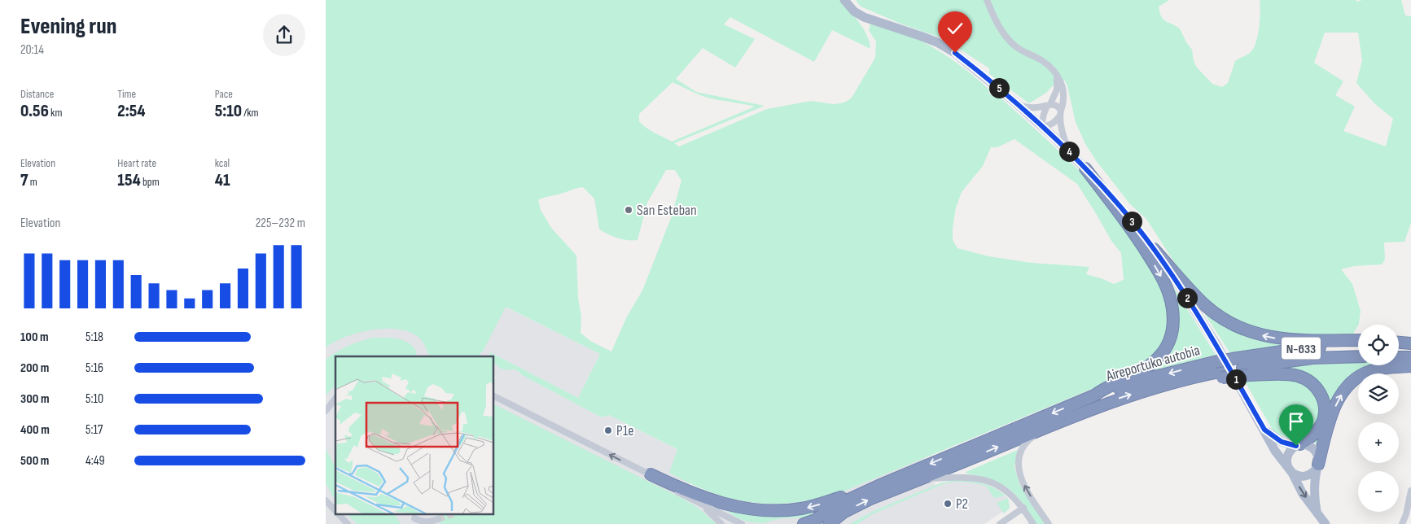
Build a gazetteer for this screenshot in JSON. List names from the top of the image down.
{
  "streets": {
    "highway": ["N-633", "Aireportuko autobia"]
  },
  "places": ["San Esteban", "P1e", "P2"],
  "page": {
    "heading": ["Evening run", "20:14"],
    "stats": [
      ["Distance", "0.56 km"],
      ["Time", "2:54"],
      ["Pace", "5:10 /km"],
      ["Elevation", "7 m"],
      ["Heart rate", "154 bpm"],
      ["kcal", "41"]
    ],
    "pins": [
      "5",
      "4",
      "3",
      "2",
      "1"
    ],
    "chart": ["Elevation", "225–232 m"],
    "list": [
      {
        "name": "100 m",
        "note": "5:18"
      },
      {
        "name": "200 m",
        "note": "5:16"
      },
      {
        "name": "300 m",
        "note": "5:10"
      },
      {
        "name": "400 m",
        "note": "5:17"
      },
      {
        "name": "500 m",
        "note": "4:49"
      }
    ],
    "map_buttons": ["+", "−"]
  }
}
